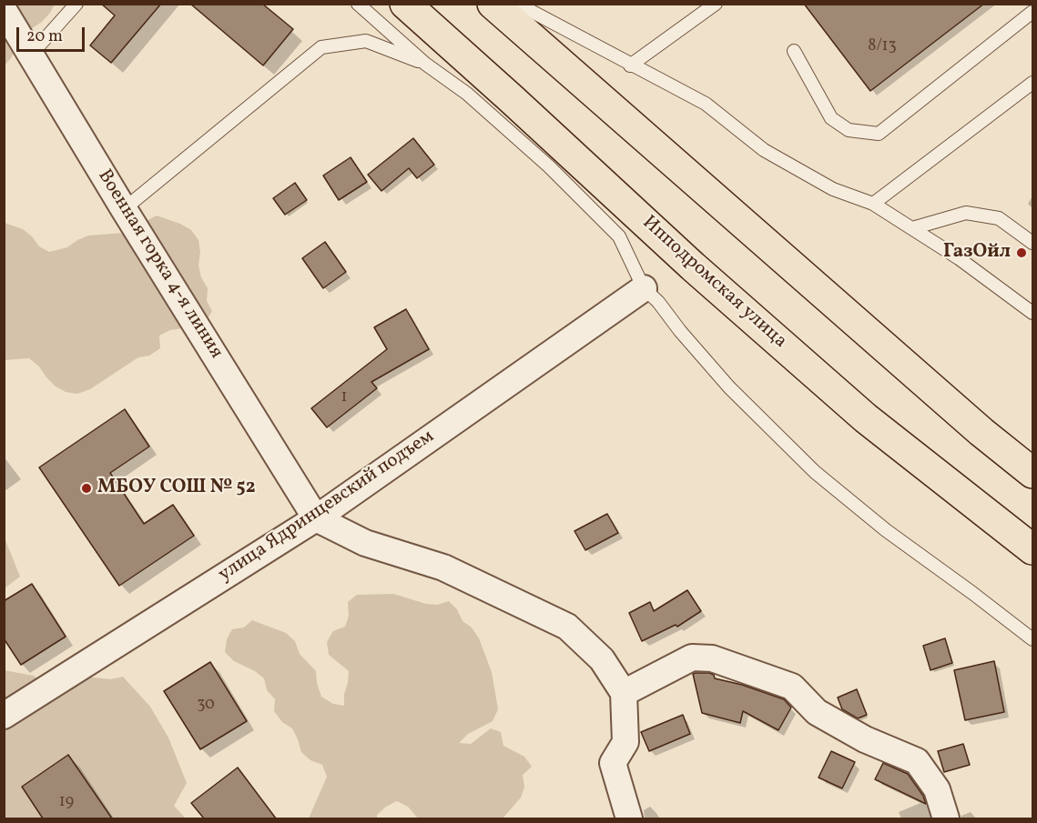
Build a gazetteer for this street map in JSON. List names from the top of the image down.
{
  "streets": {
    "highway": ["Ипподромская улица"],
    "street": ["Военная горка 4-я линия", "улица Ядринцевский подъем"]
  },
  "crossings": [
    ["Военная горка 4-я линия", "улица Ядринцевский подъем"]
  ],
  "places": ["ГазОйл", "МБОУ СОШ № 52"],
  "house_numbers": [
    "8/13",
    "1",
    "30",
    "19"
  ],
  "scale_bar": "20 m"
}
